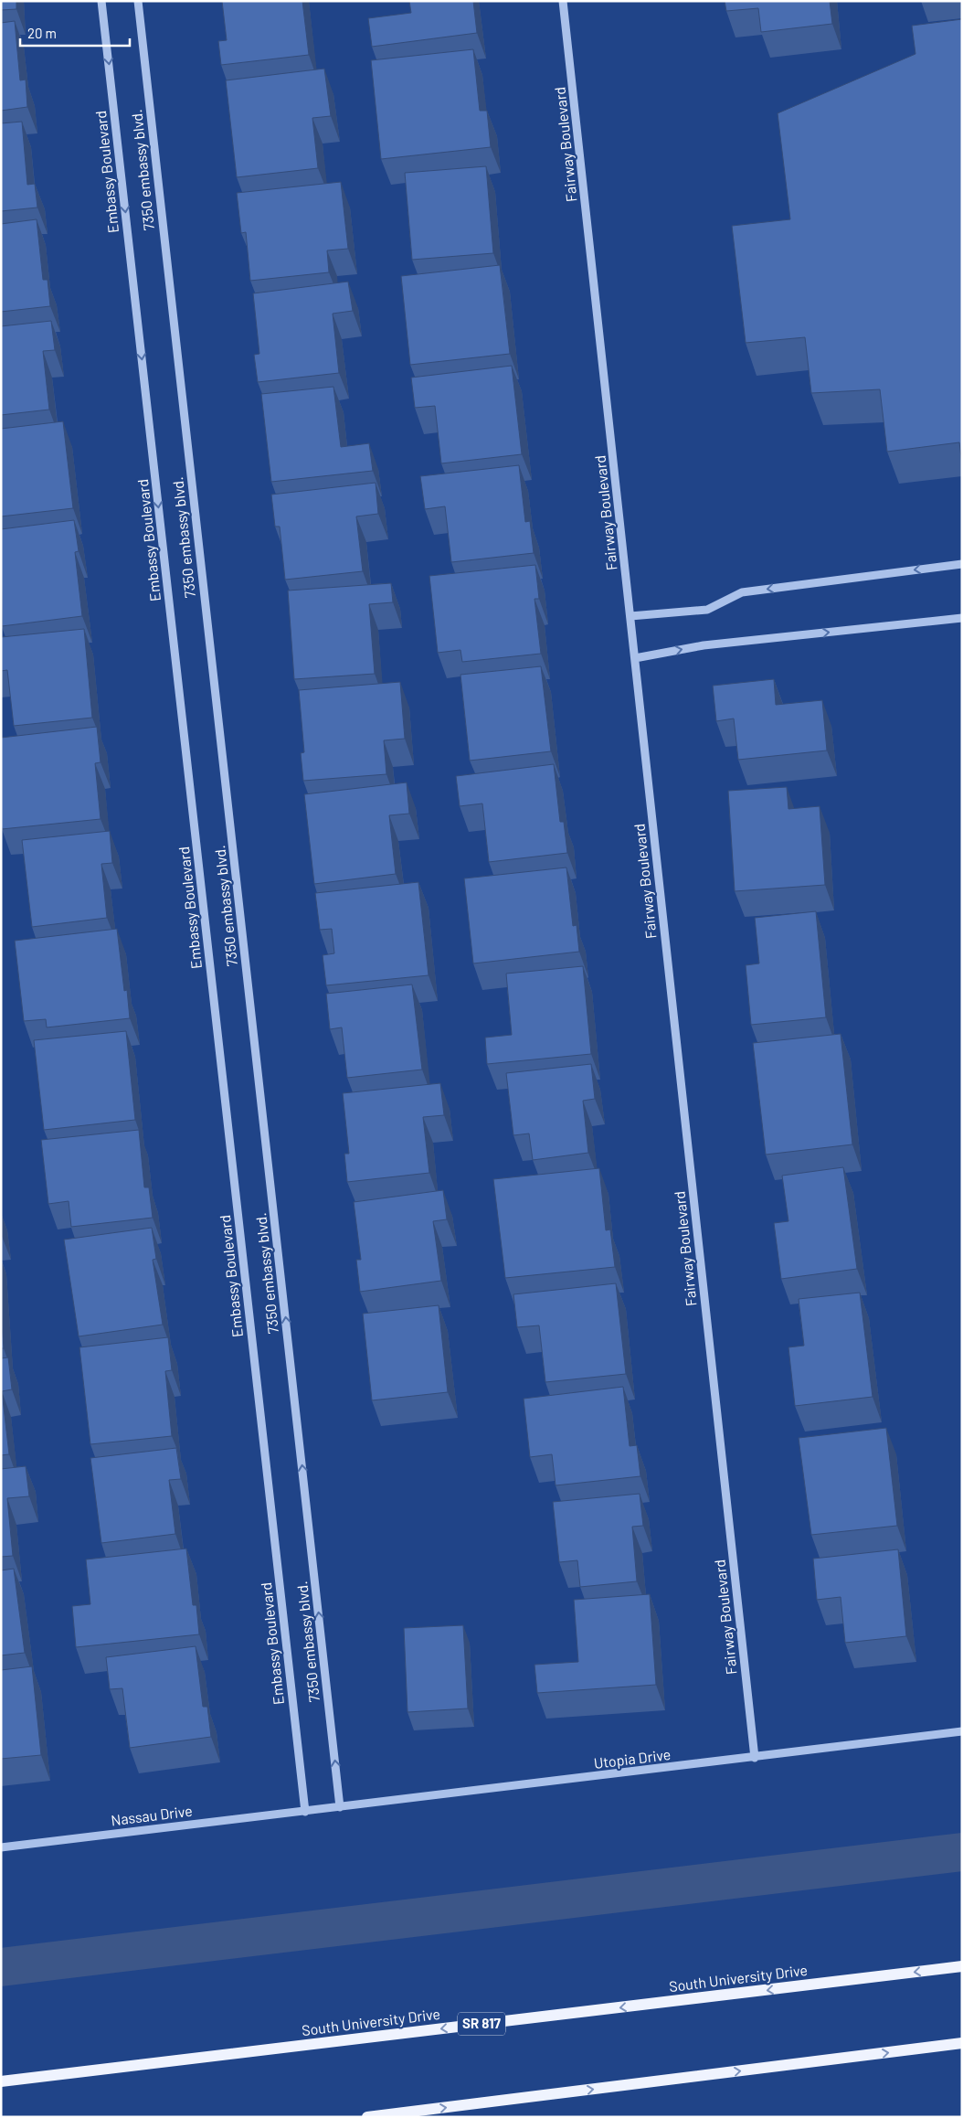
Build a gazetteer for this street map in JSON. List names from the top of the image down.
{
  "streets": {
    "main road": ["South University Drive", "SR 817"],
    "street": [
      "Fairway Boulevard",
      "7350 embassy blvd.",
      "Embassy Boulevard",
      "Utopia Drive",
      "Nassau Drive"
    ]
  },
  "crossings": [
    ["Fairway Boulevard", "Utopia Drive"],
    ["7350 embassy blvd.", "Utopia Drive"],
    ["Embassy Boulevard", "Utopia Drive"],
    ["Embassy Boulevard", "Nassau Drive"],
    ["Utopia Drive", "Nassau Drive"]
  ],
  "one_way": ["7350 embassy blvd.", "Embassy Boulevard"],
  "scale_bar": "20 m"
}
